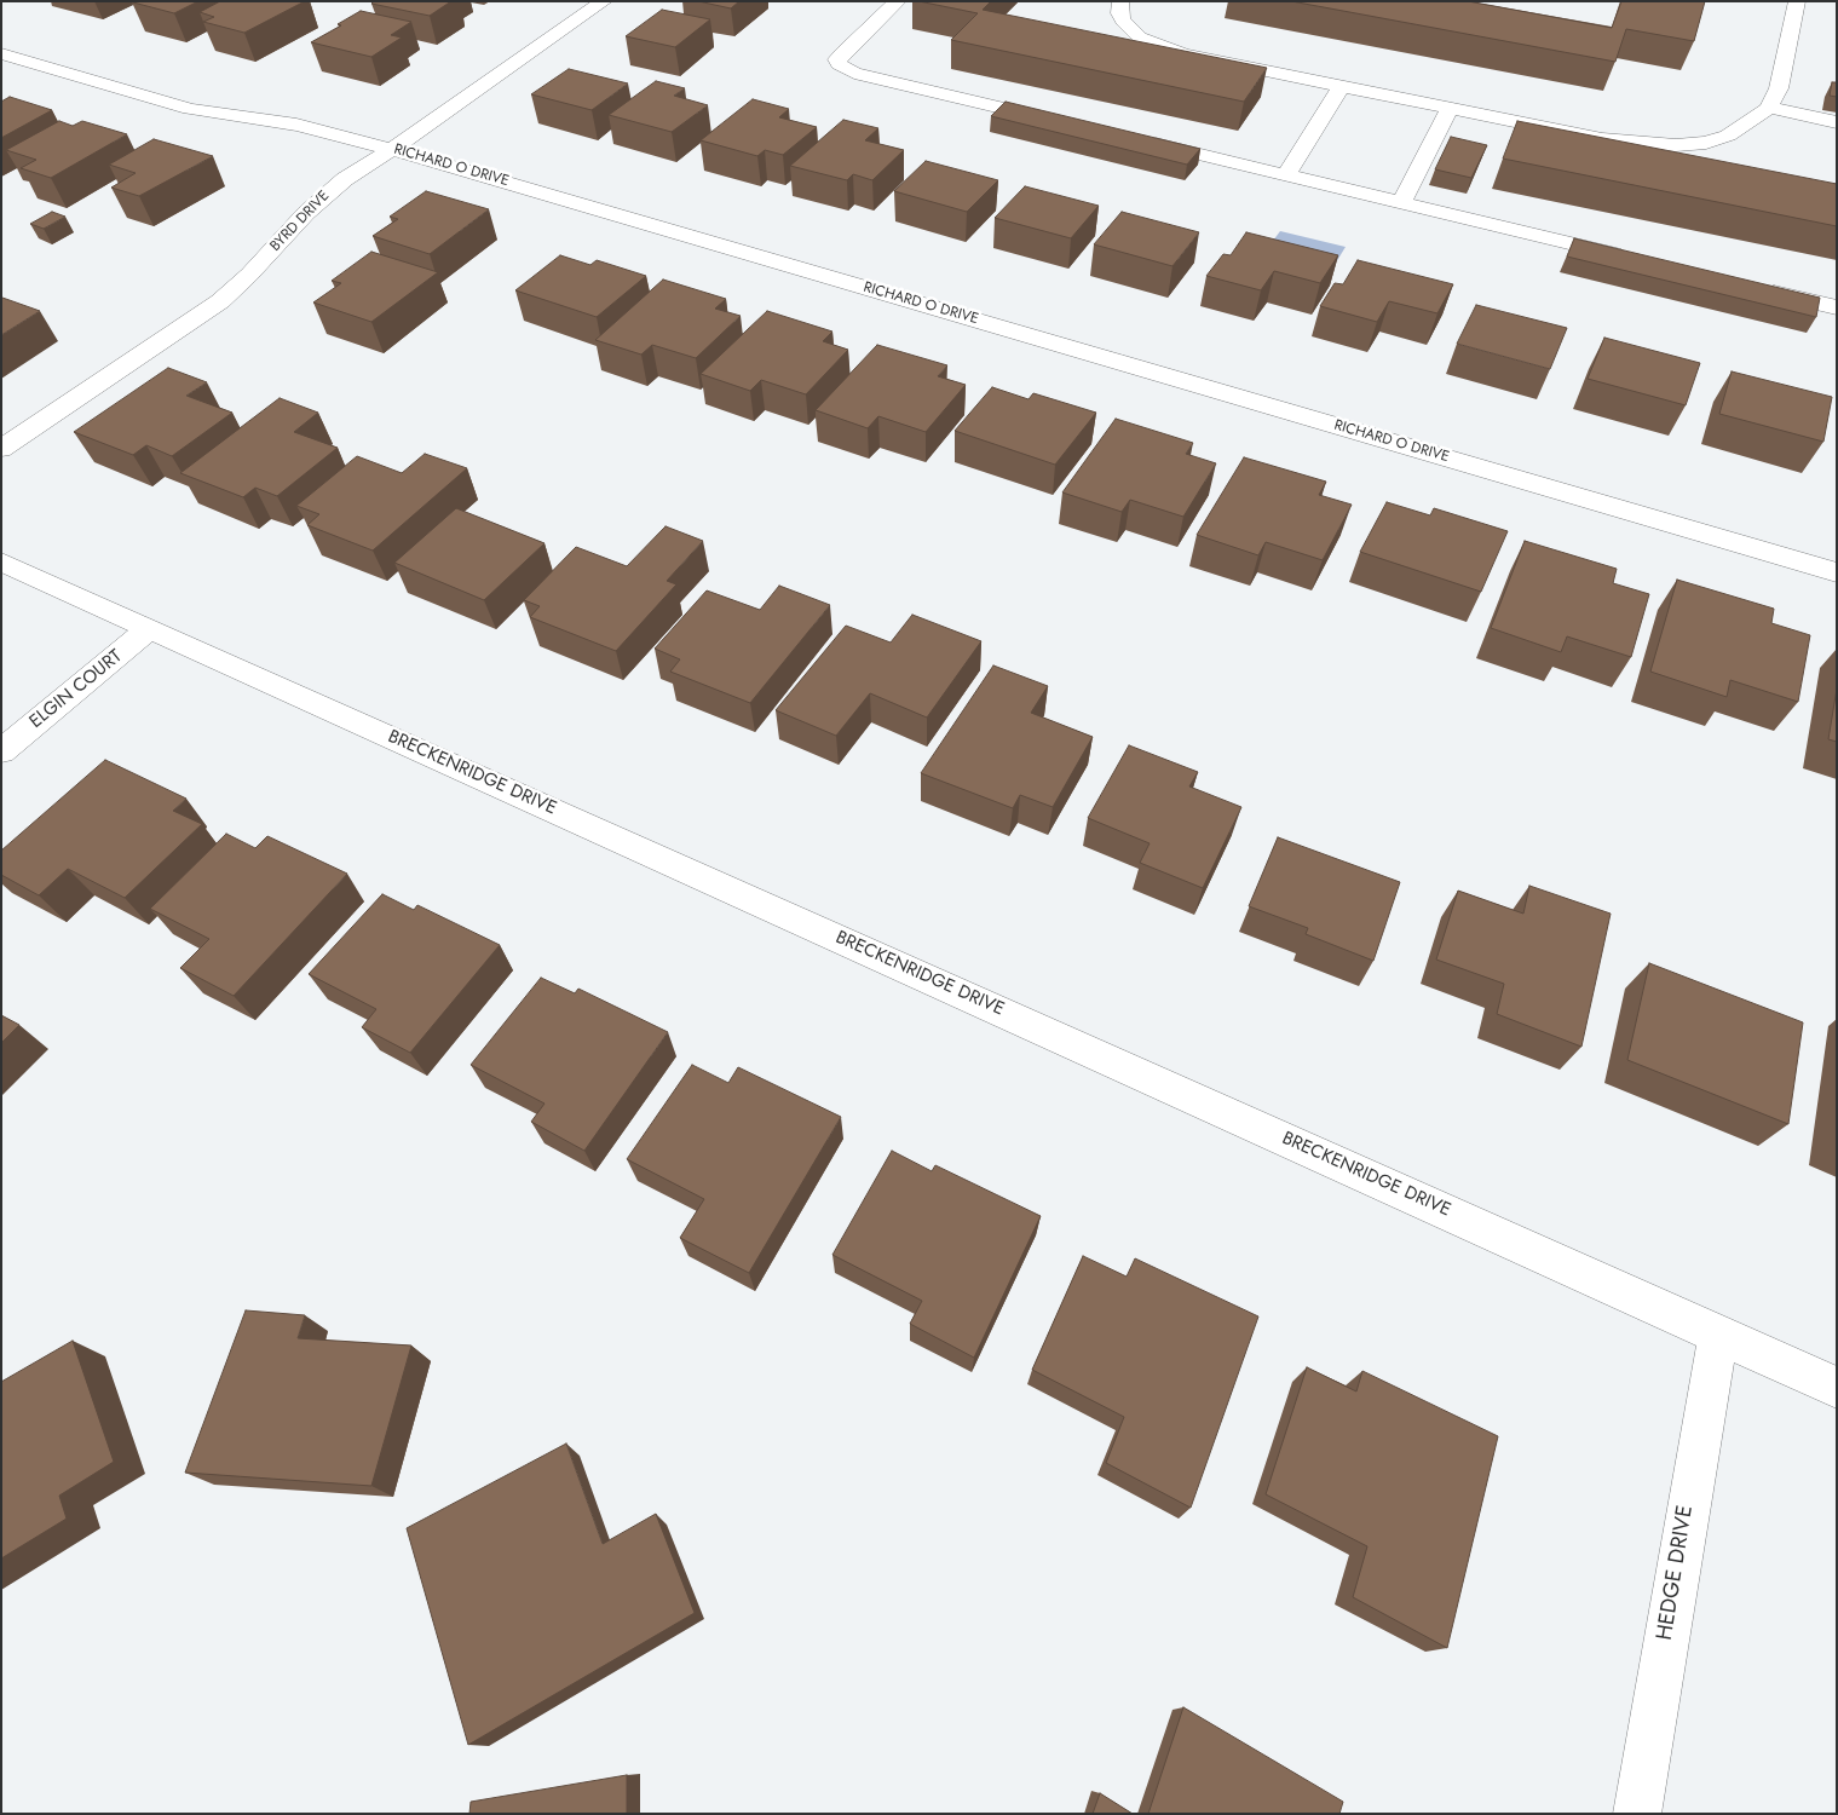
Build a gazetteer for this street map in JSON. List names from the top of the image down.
{
  "streets": {
    "street": [
      "RICHARD O DRIVE",
      "BYRD DRIVE",
      "ELGIN COURT",
      "BRECKENRIDGE DRIVE",
      "HEDGE DRIVE"
    ]
  },
  "crossings": [
    ["RICHARD O DRIVE", "BYRD DRIVE"],
    ["ELGIN COURT", "BRECKENRIDGE DRIVE"],
    ["BRECKENRIDGE DRIVE", "HEDGE DRIVE"]
  ]
}
